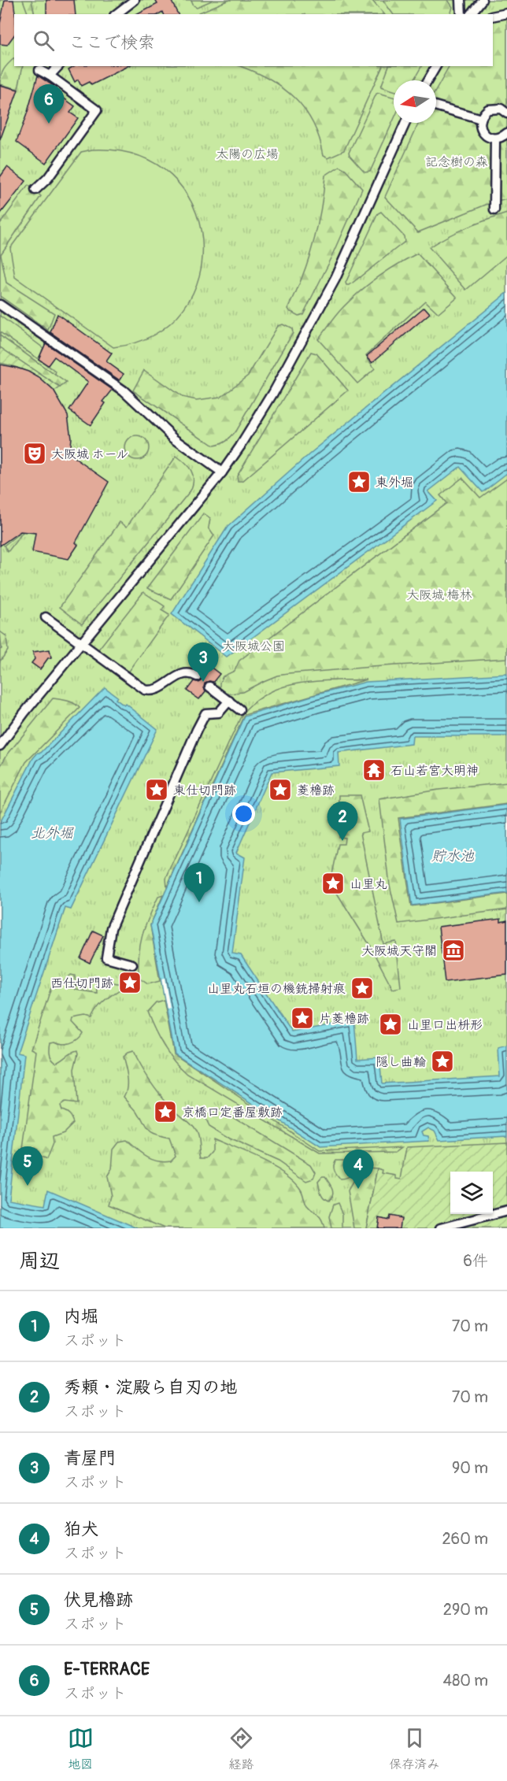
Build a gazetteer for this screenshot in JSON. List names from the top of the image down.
{
  "water": ["北外堀", "貯水池"],
  "parks": [
    "太陽の広場",
    "記念樹の森",
    "大阪城 梅林",
    "大阪城公園"
  ],
  "places": {
    "theatre": ["大阪城 ホール"],
    "place": [
      "東外堀",
      "東仕切門跡",
      "菱櫓跡",
      "山里丸",
      "西仕切門跡",
      "山里丸石垣の機銃掃射痕",
      "片菱櫓跡",
      "山里口出枡形",
      "隠し曲輪",
      "京橋口定番屋敷跡"
    ],
    "temple": ["石山若宮大明神"],
    "museum": ["大阪城天守閣"]
  },
  "north": "left",
  "page": {
    "search": "ここで検索",
    "pins": [
      "6",
      "3",
      "2",
      "1",
      "5",
      "4"
    ],
    "heading": ["周辺", "6件"],
    "list": [
      {
        "mark": "1",
        "name": "内堀",
        "note": "スポット",
        "value": "70 m"
      },
      {
        "mark": "2",
        "name": "秀頼・淀殿ら自刃の地",
        "note": "スポット",
        "value": "70 m"
      },
      {
        "mark": "3",
        "name": "青屋門",
        "note": "スポット",
        "value": "90 m"
      },
      {
        "mark": "4",
        "name": "狛犬",
        "note": "スポット",
        "value": "260 m"
      },
      {
        "mark": "5",
        "name": "伏見櫓跡",
        "note": "スポット",
        "value": "290 m"
      },
      {
        "mark": "6",
        "name": "E-TERRACE",
        "note": "スポット",
        "value": "480 m"
      }
    ],
    "nav": ["地図", "経路", "保存済み"]
  }
}
